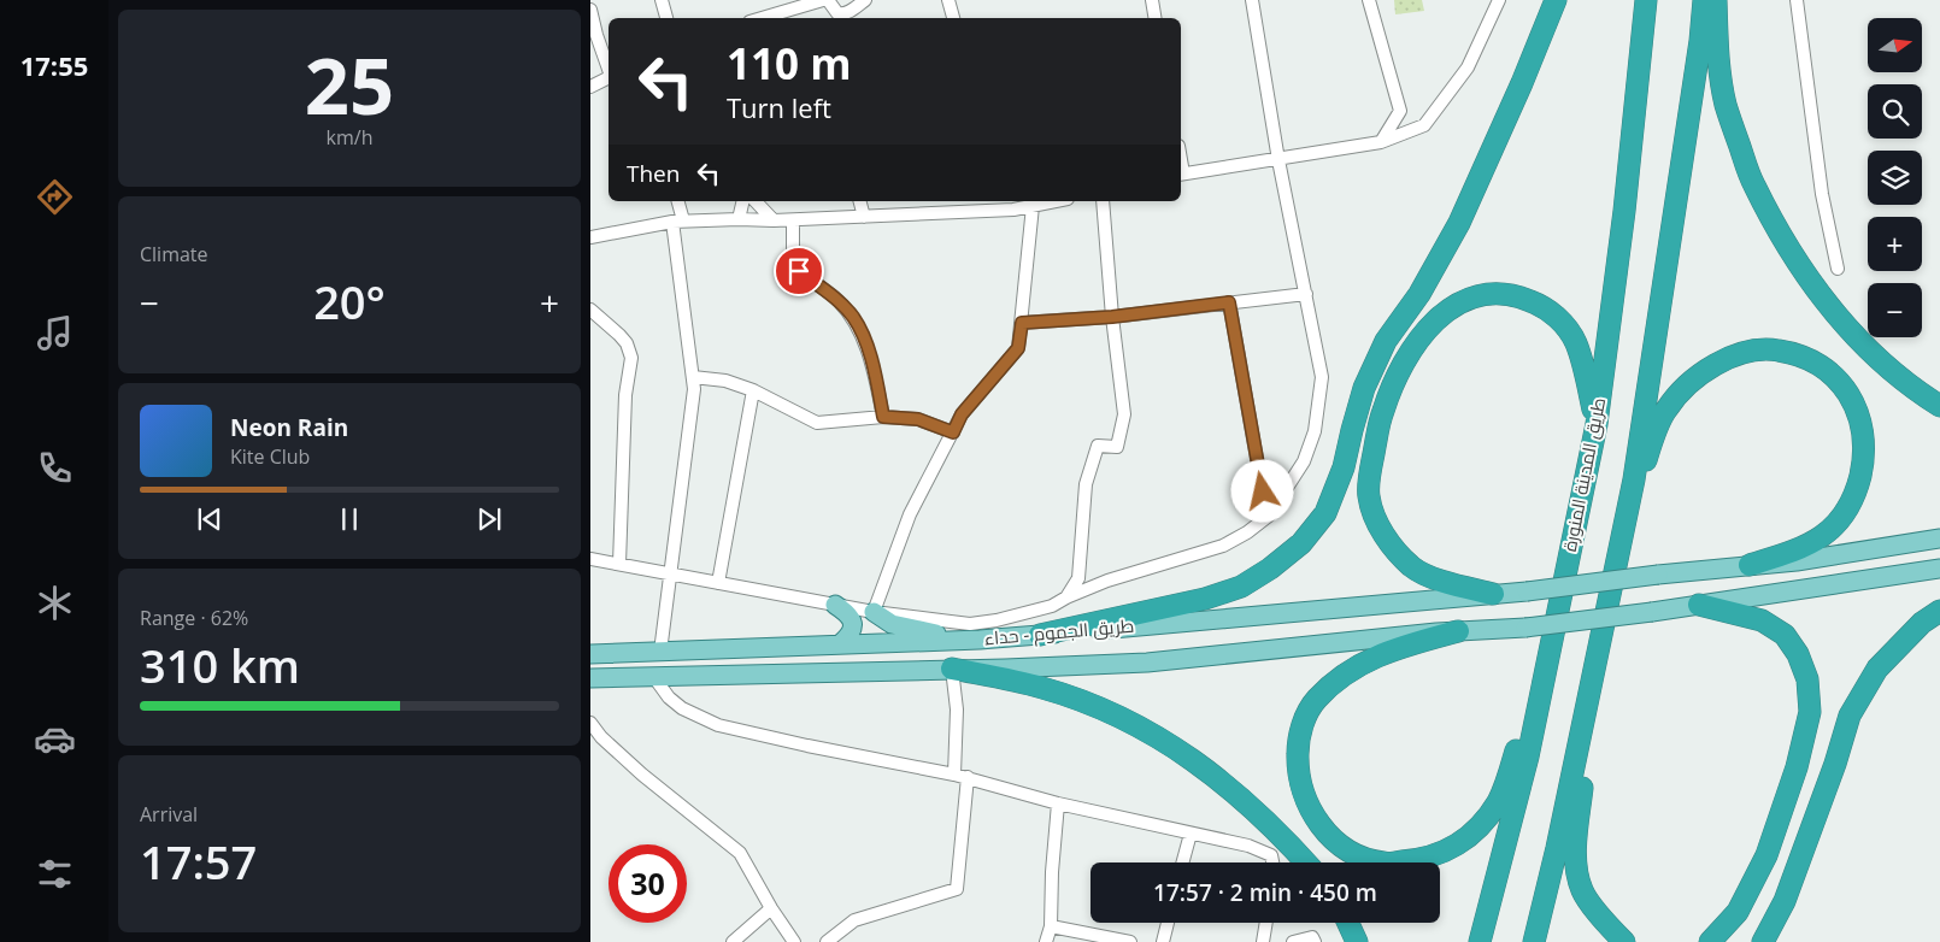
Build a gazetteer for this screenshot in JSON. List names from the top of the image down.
{
  "streets": {
    "highway": ["طريق المدينة المنورة"],
    "main road": ["طريق الجموم - حداء"]
  },
  "north": "right",
  "page": {
    "tabs": "17:55",
    "tile": [
      ["25", "km/h"],
      "Climate",
      ["Range · 62%", "310 km"],
      ["Arrival", "17:57"]
    ],
    "map_buttons": ["+", "−"],
    "turn": ["110 m", "Turn left"],
    "then": "Then",
    "heat": ["−", "20°", "+"],
    "song": ["Neon Rain", "Kite Club"],
    "limit": "30",
    "trip": "17:57 · 2 min · 450 m"
  }
}
